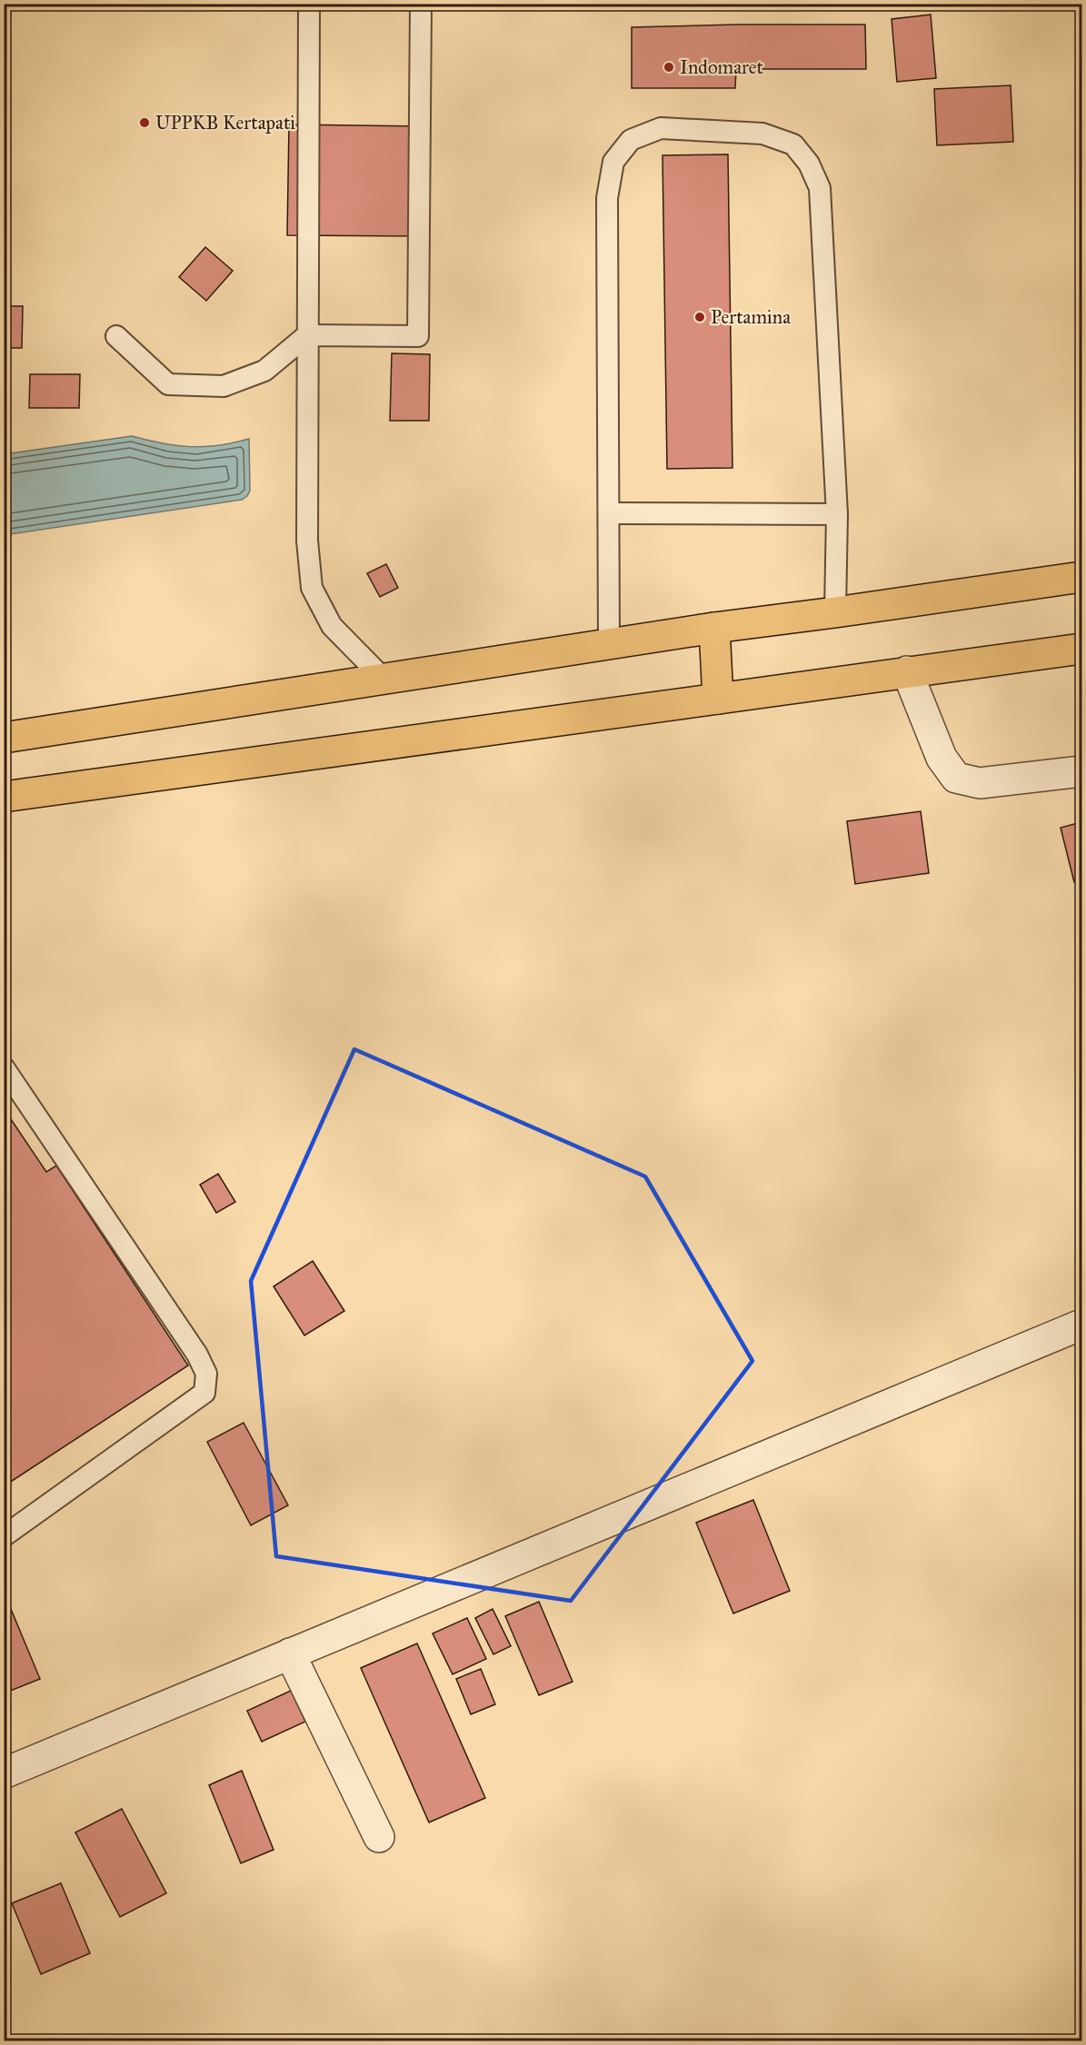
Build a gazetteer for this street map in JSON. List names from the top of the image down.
{
  "places": ["Indomaret", "UPPKB Kertapati", "Pertamina"]
}
